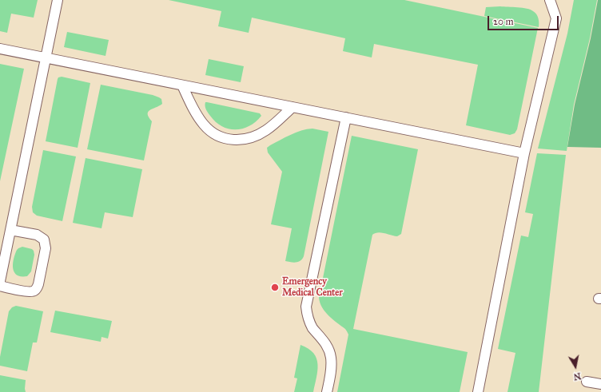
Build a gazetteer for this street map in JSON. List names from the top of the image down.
{
  "places": ["Emergency Medical Center"],
  "scale_bar": "20 m",
  "north": "bottom"
}
